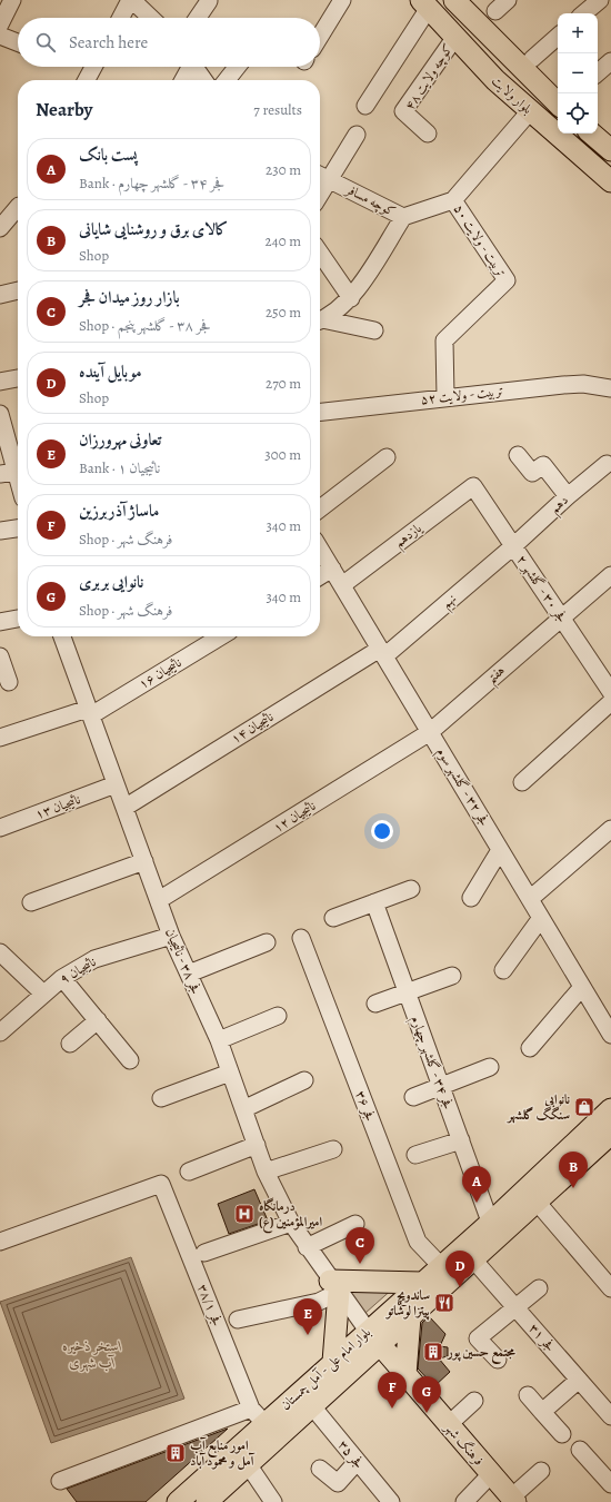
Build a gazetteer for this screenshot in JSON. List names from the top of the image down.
{
  "streets": {
    "main road": ["بلوار ولایت", "بلوار امام علی - آمل چمستان", "فرهنگ شهر"],
    "street": [
      "کوچه ولایت ۴۸",
      "کوچه مسافر",
      "تربیت - ولایت ۵۰",
      "تربیت - ولایت ۵۲",
      "دهم",
      "یازدهم",
      "فجر ۳۰ - گلشهر ۲",
      "نهم",
      "نائیجیان ۱۶",
      "هفتم",
      "نائیجیان ۱۴",
      "فجر ۳۲ - گلشهر سوم",
      "نائیجیان ۱۳",
      "نائیجیان ۱۲",
      "فجر ۳۸ - نائیجیان",
      "نائیجیان ۹",
      "فجر ۳۴ - گلشهر چهارم",
      "فجر ۳۶",
      "فجر ۳۸/۱",
      "فجر ۳۱",
      "فجر ۳۵"
    ]
  },
  "crossings": [
    ["کوچه ولایت ۴۸", "بلوار ولایت"],
    ["بلوار ولایت", "تربیت - ولایت ۵۰"],
    ["کوچه مسافر", "تربیت - ولایت ۵۰"],
    ["تربیت - ولایت ۵۰", "تربیت - ولایت ۵۲"],
    ["دهم", "فجر ۳۰ - گلشهر ۲"],
    ["دهم", "نهم"],
    ["یازدهم", "فجر ۳۰ - گلشهر ۲"],
    ["یازدهم", "فجر ۳۲ - گلشهر سوم"],
    ["فجر ۳۰ - گلشهر ۲", "نهم"],
    ["فجر ۳۰ - گلشهر ۲", "هفتم"],
    ["نهم", "نائیجیان ۱۴"],
    ["نهم", "فجر ۳۲ - گلشهر سوم"],
    ["نائیجیان ۱۶", "فجر ۳۸ - نائیجیان"],
    ["هفتم", "فجر ۳۲ - گلشهر سوم"],
    ["هفتم", "نائیجیان ۱۲"],
    ["نائیجیان ۱۴", "فجر ۳۲ - گلشهر سوم"],
    ["نائیجیان ۱۴", "فجر ۳۸ - نائیجیان"],
    ["فجر ۳۲ - گلشهر سوم", "نائیجیان ۱۲"],
    ["نائیجیان ۱۳", "فجر ۳۸ - نائیجیان"],
    ["نائیجیان ۱۲", "فجر ۳۸ - نائیجیان"],
    ["فجر ۳۸ - نائیجیان", "نائیجیان ۹"],
    ["فجر ۳۸ - نائیجیان", "بلوار امام علی - آمل چمستان"],
    ["فجر ۳۸ - نائیجیان", "فرهنگ شهر"],
    ["فجر ۳۴ - گلشهر چهارم", "بلوار امام علی - آمل چمستان"],
    ["فجر ۳۶", "بلوار امام علی - آمل چمستان"],
    ["فجر ۳۸/۱", "بلوار امام علی - آمل چمستان"],
    ["بلوار امام علی - آمل چمستان", "فرهنگ شهر"],
    ["بلوار امام علی - آمل چمستان", "فجر ۳۵"]
  ],
  "water": ["استخر ذخیره آب شهری"],
  "places": {
    "shop": ["نانوایی سنگگ گلشهر"],
    "hospital": ["درمانگاه امیرالمؤمنین (ع)"],
    "restaurant": ["ساندویچ پیتزا لوشاتو"],
    "building": ["مجتمع حسین پور", "امور منابع آب آمل و محمود آباد"]
  },
  "page": {
    "map_buttons": ["+", "−"],
    "search": "Search here",
    "heading": ["Nearby", "7 results"],
    "list": [
      {
        "mark": "A",
        "name": "پست بانک",
        "note": "Bank · فجر ۳۴ - گلشهر چهارم",
        "value": "230 m"
      },
      {
        "mark": "B",
        "name": "کالای برق و روشنایی شایانی",
        "note": "Shop",
        "value": "240 m"
      },
      {
        "mark": "C",
        "name": "بازار روز میدان فجر",
        "note": "Shop · فجر ۳۸ - گلشهر پنجم",
        "value": "250 m"
      },
      {
        "mark": "D",
        "name": "موبایل آینده",
        "note": "Shop",
        "value": "270 m"
      },
      {
        "mark": "E",
        "name": "تعاونی مهرورزان",
        "note": "Bank · نائیجیان ۱",
        "value": "300 m"
      },
      {
        "mark": "F",
        "name": "ماساژ آذربرزین",
        "note": "Shop · فرهنگ شهر",
        "value": "340 m"
      },
      {
        "mark": "G",
        "name": "نانوایی بربری",
        "note": "Shop · فرهنگ شهر",
        "value": "340 m"
      }
    ],
    "pins": [
      "B",
      "A",
      "C",
      "D",
      "E",
      "F",
      "G"
    ]
  }
}
